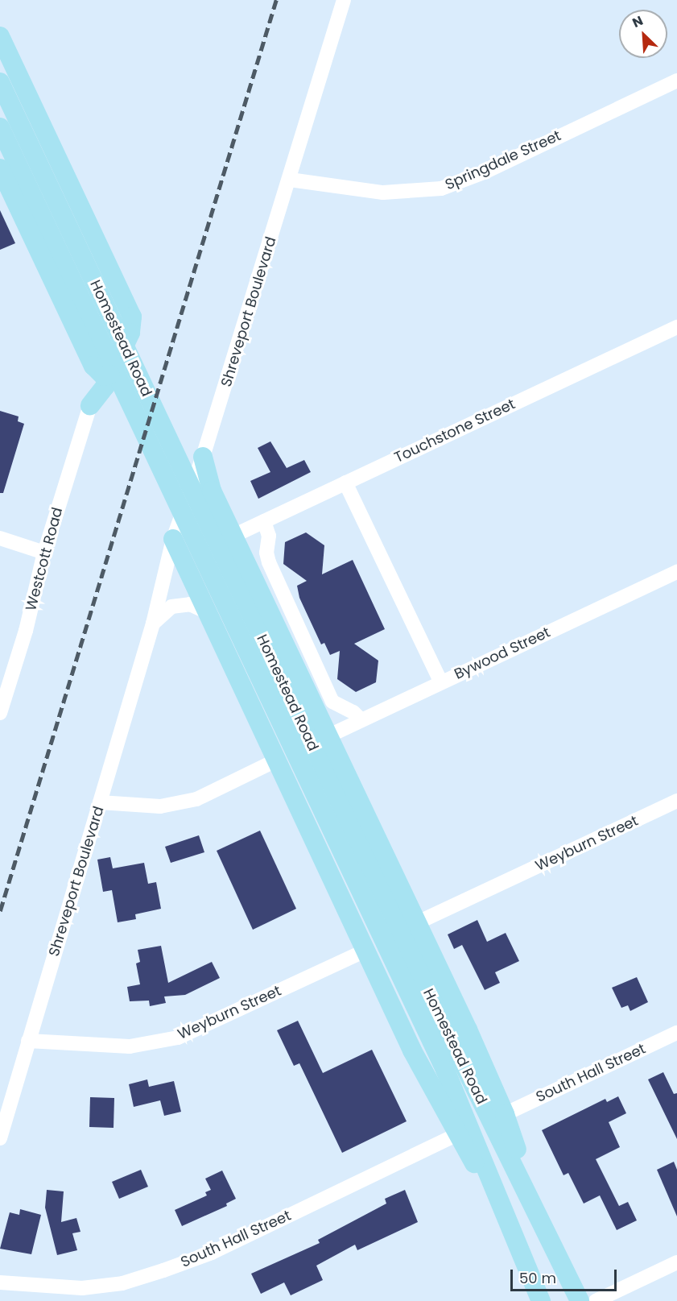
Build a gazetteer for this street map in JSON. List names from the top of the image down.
{
  "streets": {
    "main road": ["Homestead Road"],
    "street": [
      "Springdale Street",
      "Shreveport Boulevard",
      "Touchstone Street",
      "Westcott Road",
      "Bywood Street",
      "Weyburn Street",
      "South Hall Street"
    ]
  },
  "crossings": [
    ["Springdale Street", "Shreveport Boulevard"],
    ["Shreveport Boulevard", "Weyburn Street"],
    ["Homestead Road", "Bywood Street"]
  ],
  "scale_bar": "50 m",
  "north": "top left"
}
